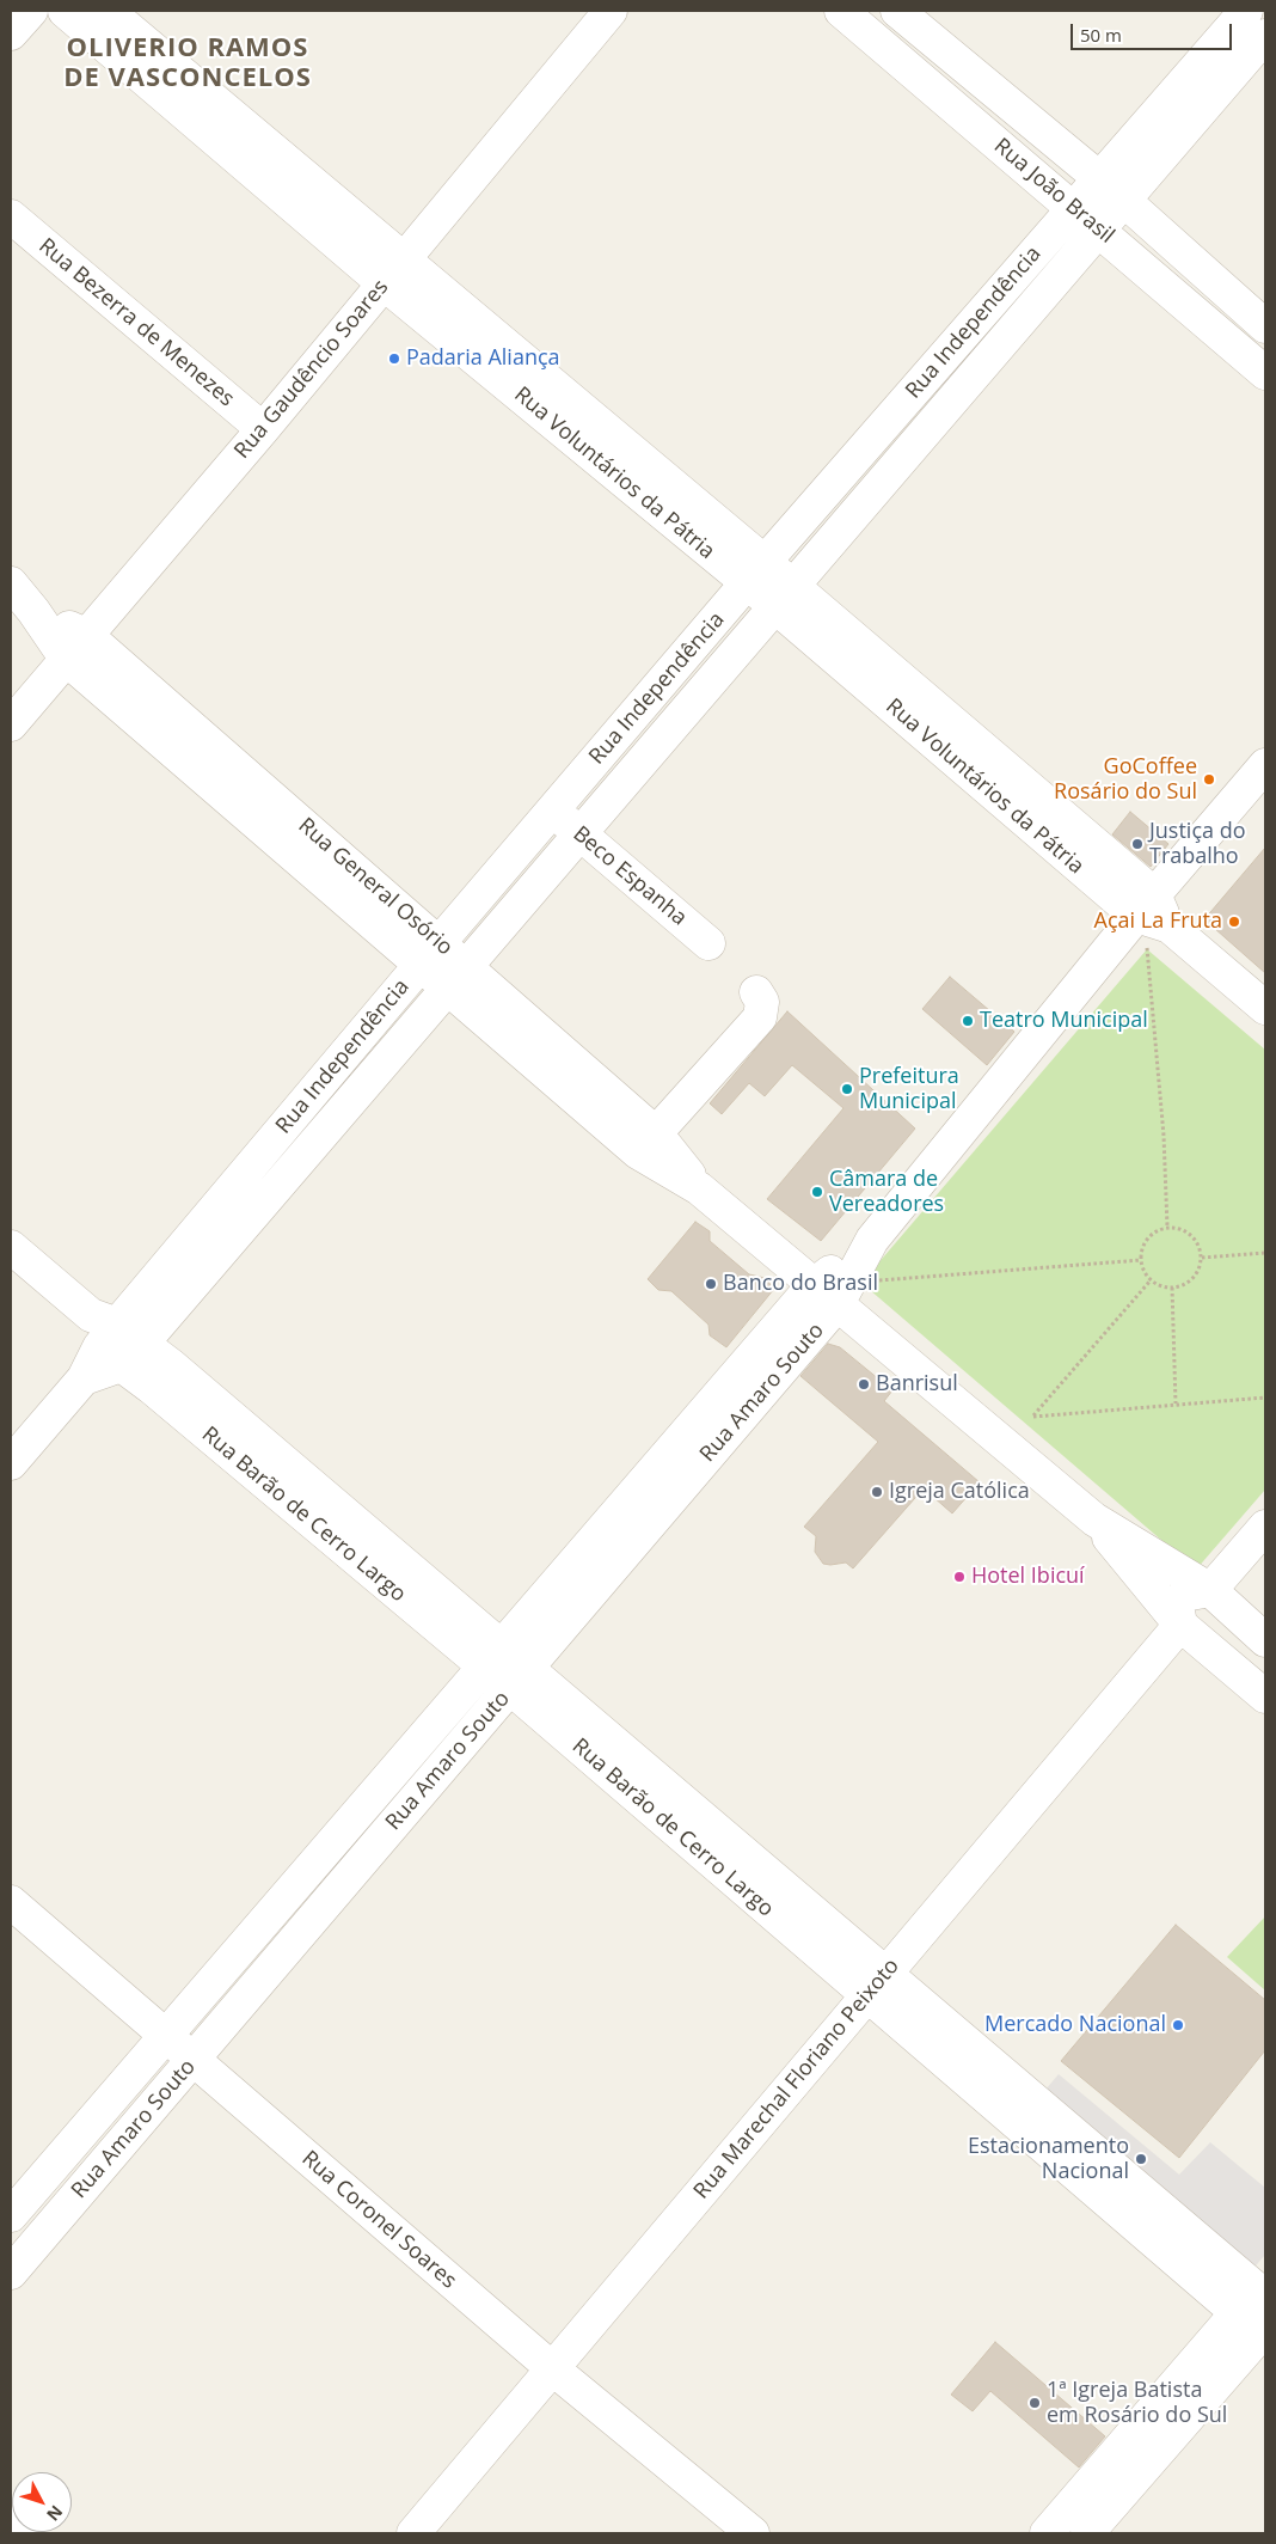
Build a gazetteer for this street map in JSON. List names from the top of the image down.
{
  "streets": {
    "street": [
      "Rua João Brasil",
      "Rua Bezerra de Menezes",
      "Rua Independência",
      "Rua Gaudêncio Soares",
      "Rua Voluntários da Pátria",
      "Beco Espanha",
      "Rua General Osório",
      "Rua Amaro Souto",
      "Rua Barão de Cerro Largo",
      "Rua Marechal Floriano Peixoto",
      "Rua Coronel Soares"
    ]
  },
  "crossings": [
    ["Rua João Brasil", "Rua Independência"],
    ["Rua Bezerra de Menezes", "Rua Gaudêncio Soares"],
    ["Rua Independência", "Rua Voluntários da Pátria"],
    ["Rua Independência", "Beco Espanha"],
    ["Rua Independência", "Rua General Osório"],
    ["Rua Independência", "Rua Barão de Cerro Largo"],
    ["Rua Gaudêncio Soares", "Rua Voluntários da Pátria"],
    ["Rua Gaudêncio Soares", "Rua General Osório"],
    ["Rua Voluntários da Pátria", "Rua Amaro Souto"],
    ["Rua General Osório", "Rua Amaro Souto"],
    ["Rua General Osório", "Rua Marechal Floriano Peixoto"],
    ["Rua Amaro Souto", "Rua Barão de Cerro Largo"],
    ["Rua Amaro Souto", "Rua Coronel Soares"],
    ["Rua Barão de Cerro Largo", "Rua Marechal Floriano Peixoto"],
    ["Rua Marechal Floriano Peixoto", "Rua Coronel Soares"]
  ],
  "districts": ["OLIVERIO RAMOS DE VASCONCELOS"],
  "places": [
    "Padaria Aliança",
    "GoCoffee Rosário do Sul",
    "Justiça do Trabalho",
    "Açai La Fruta",
    "Teatro Municipal",
    "Prefeitura Municipal",
    "Câmara de Vereadores",
    "Banco do Brasil",
    "Banrisul",
    "Igreja Católica",
    "Hotel Ibicuí",
    "Mercado Nacional",
    "Estacionamento Nacional",
    "1ª Igreja Batista em Rosário do Sul"
  ],
  "scale_bar": "50 m",
  "north": "bottom right"
}
